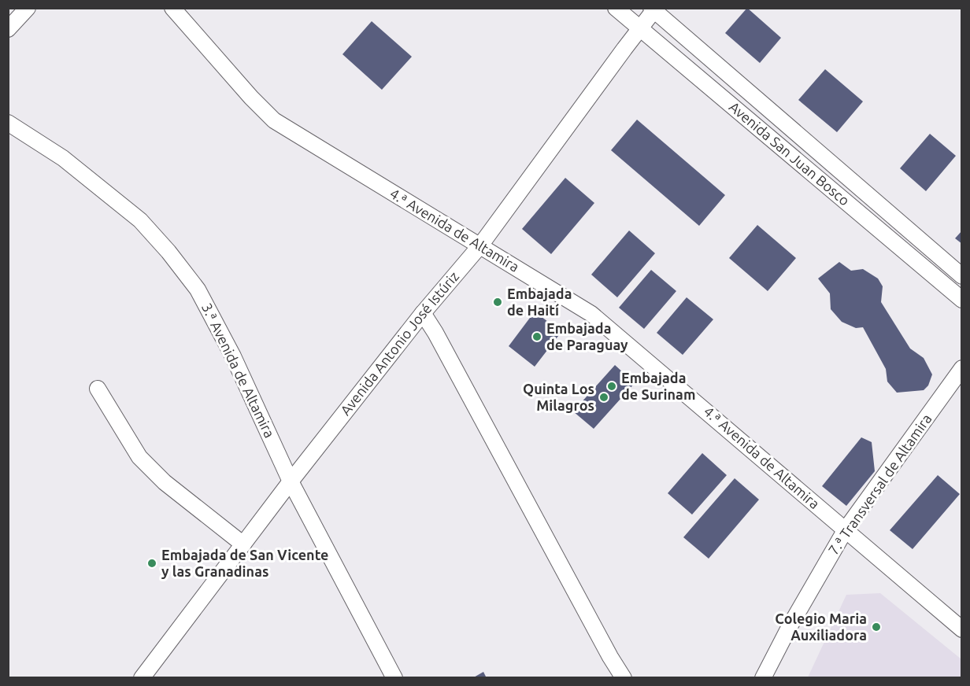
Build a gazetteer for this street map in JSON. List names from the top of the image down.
{
  "streets": {
    "street": [
      "Avenida San Juan Bosco",
      "4.ª Avenida de Altamira",
      "Avenida Antonio José Istúriz",
      "3.ª Avenida de Altamira",
      "7.ª Transversal de Altamira"
    ]
  },
  "crossings": [
    ["Avenida San Juan Bosco", "Avenida Antonio José Istúriz"],
    ["4.ª Avenida de Altamira", "Avenida Antonio José Istúriz"],
    ["4.ª Avenida de Altamira", "7.ª Transversal de Altamira"],
    ["Avenida Antonio José Istúriz", "3.ª Avenida de Altamira"]
  ],
  "places": [
    "Embajada de Haití",
    "Embajada de Paraguay",
    "Embajada de Surinam",
    "Quinta Los Milagros",
    "Embajada de San Vicente y las Granadinas",
    "Colegio Maria Auxiliadora"
  ]
}
